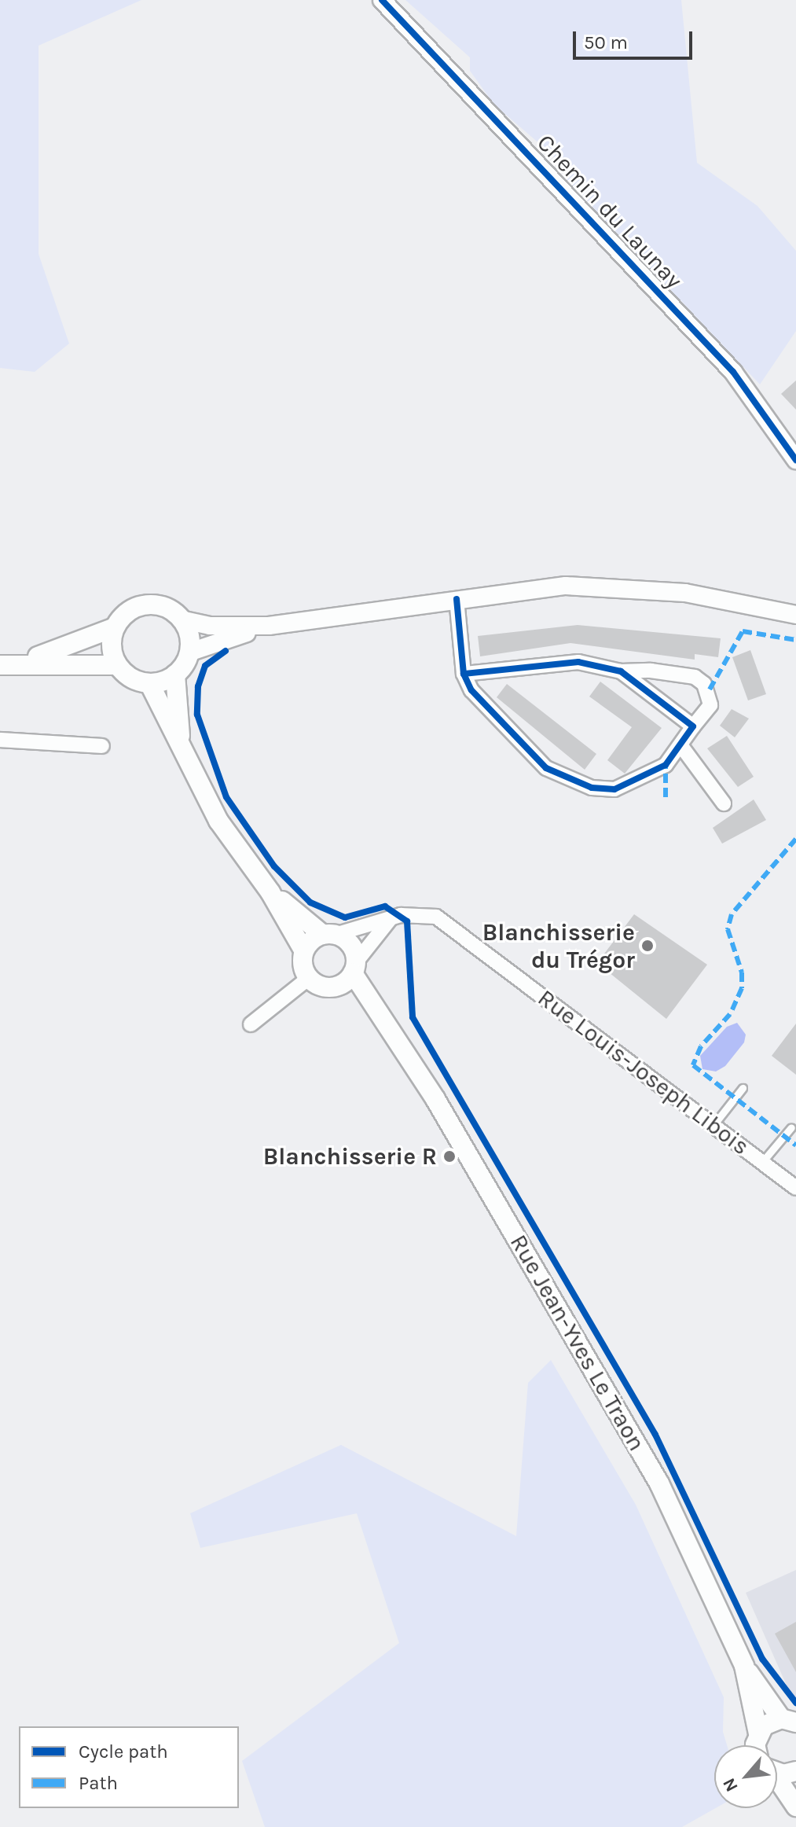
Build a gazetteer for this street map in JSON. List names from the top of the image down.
{
  "streets": {
    "main road": ["Rue Jean-Yves Le Traon"],
    "street": ["Chemin du Launay", "Rue Louis-Joseph Libois"]
  },
  "crossings": [
    ["Rue Louis-Joseph Libois", "Rue Jean-Yves Le Traon"]
  ],
  "places": ["Blanchisserie du Trégor", "Blanchisserie R"],
  "legend": ["Cycle path", "Path"],
  "scale_bar": "50 m",
  "north": "bottom left"
}
